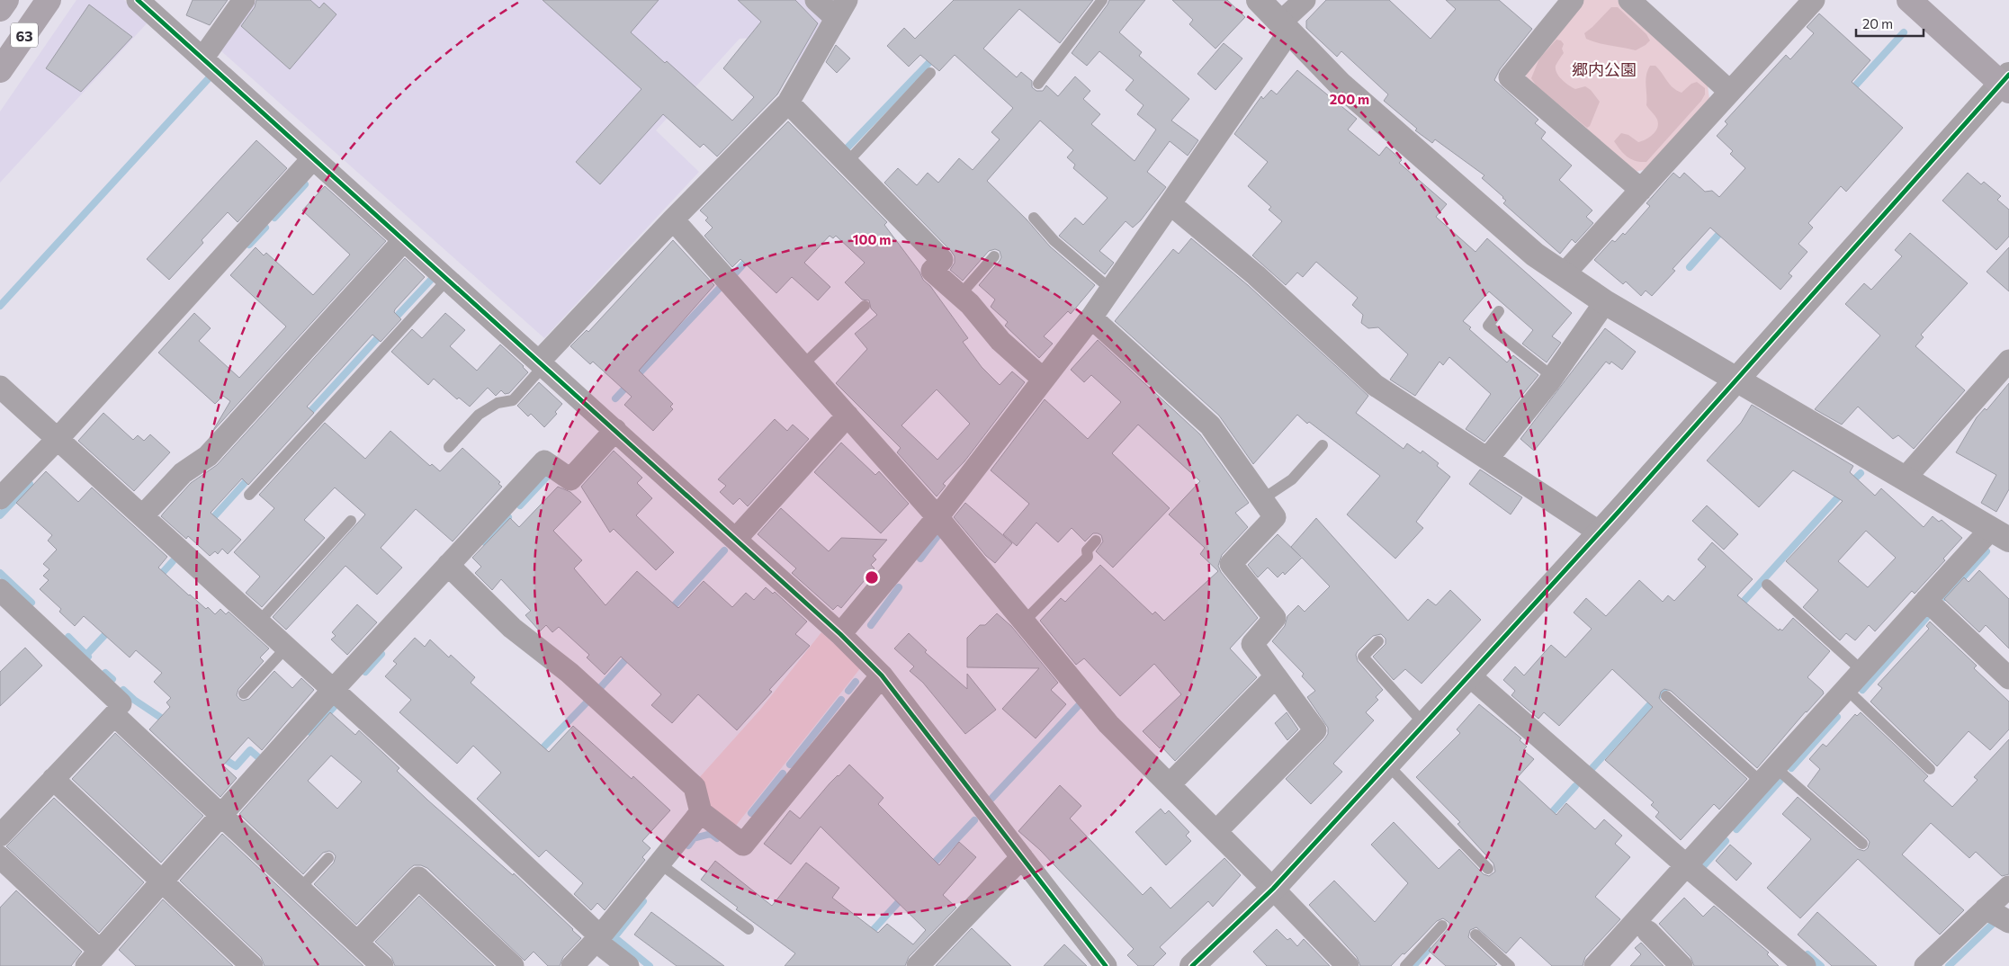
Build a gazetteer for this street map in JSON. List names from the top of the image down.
{
  "streets": {
    "main road": ["63"]
  },
  "parks": ["郷内公園"],
  "scale_bar": "20 m",
  "rings": ["200 m", "100 m"]
}
